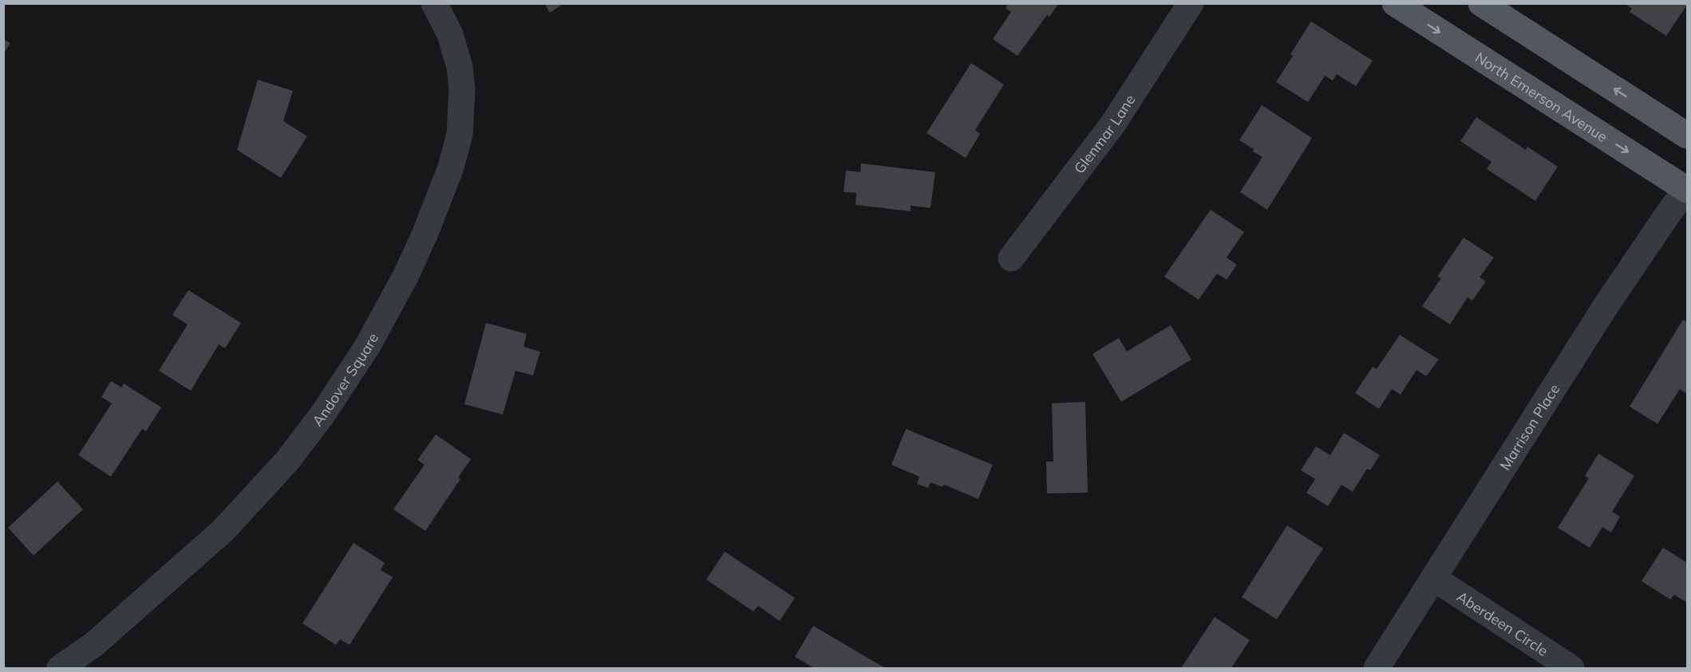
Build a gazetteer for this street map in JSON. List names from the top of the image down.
{
  "streets": {
    "main road": ["North Emerson Avenue"],
    "street": [
      "Glenmar Lane",
      "Andover Square",
      "Marrison Place",
      "Aberdeen Circle"
    ]
  },
  "crossings": [
    ["North Emerson Avenue", "Marrison Place"],
    ["Marrison Place", "Aberdeen Circle"]
  ]
}
